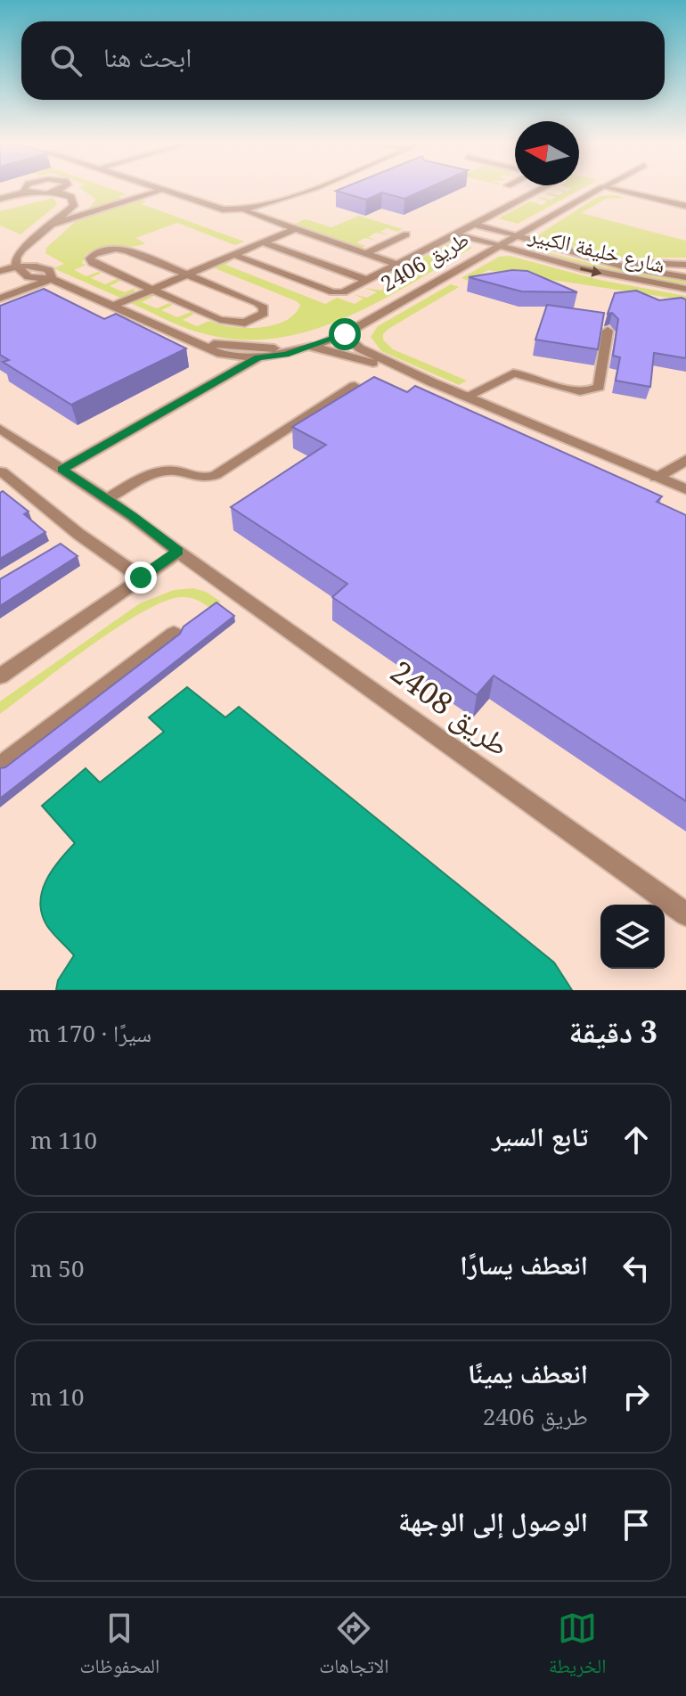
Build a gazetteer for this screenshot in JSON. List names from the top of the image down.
{
  "streets": {
    "street": ["شارع خليفة الكبير", "طريق 2406", "طريق 2408"]
  },
  "crossings": [
    ["شارع خليفة الكبير", "طريق 2406"]
  ],
  "north": "left",
  "page": {
    "search": "ابحث هنا",
    "heading": ["3 دقيقة", "سيرًا · 170 m"],
    "list": [
      ["تابع السير", "110 m"],
      ["انعطف يسارًا", "50 m"],
      ["انعطف يمينًا", "طريق 2406", "10 m"],
      "الوصول إلى الوجهة"
    ],
    "nav": ["الخريطة", "الاتجاهات", "المحفوظات"]
  }
}
